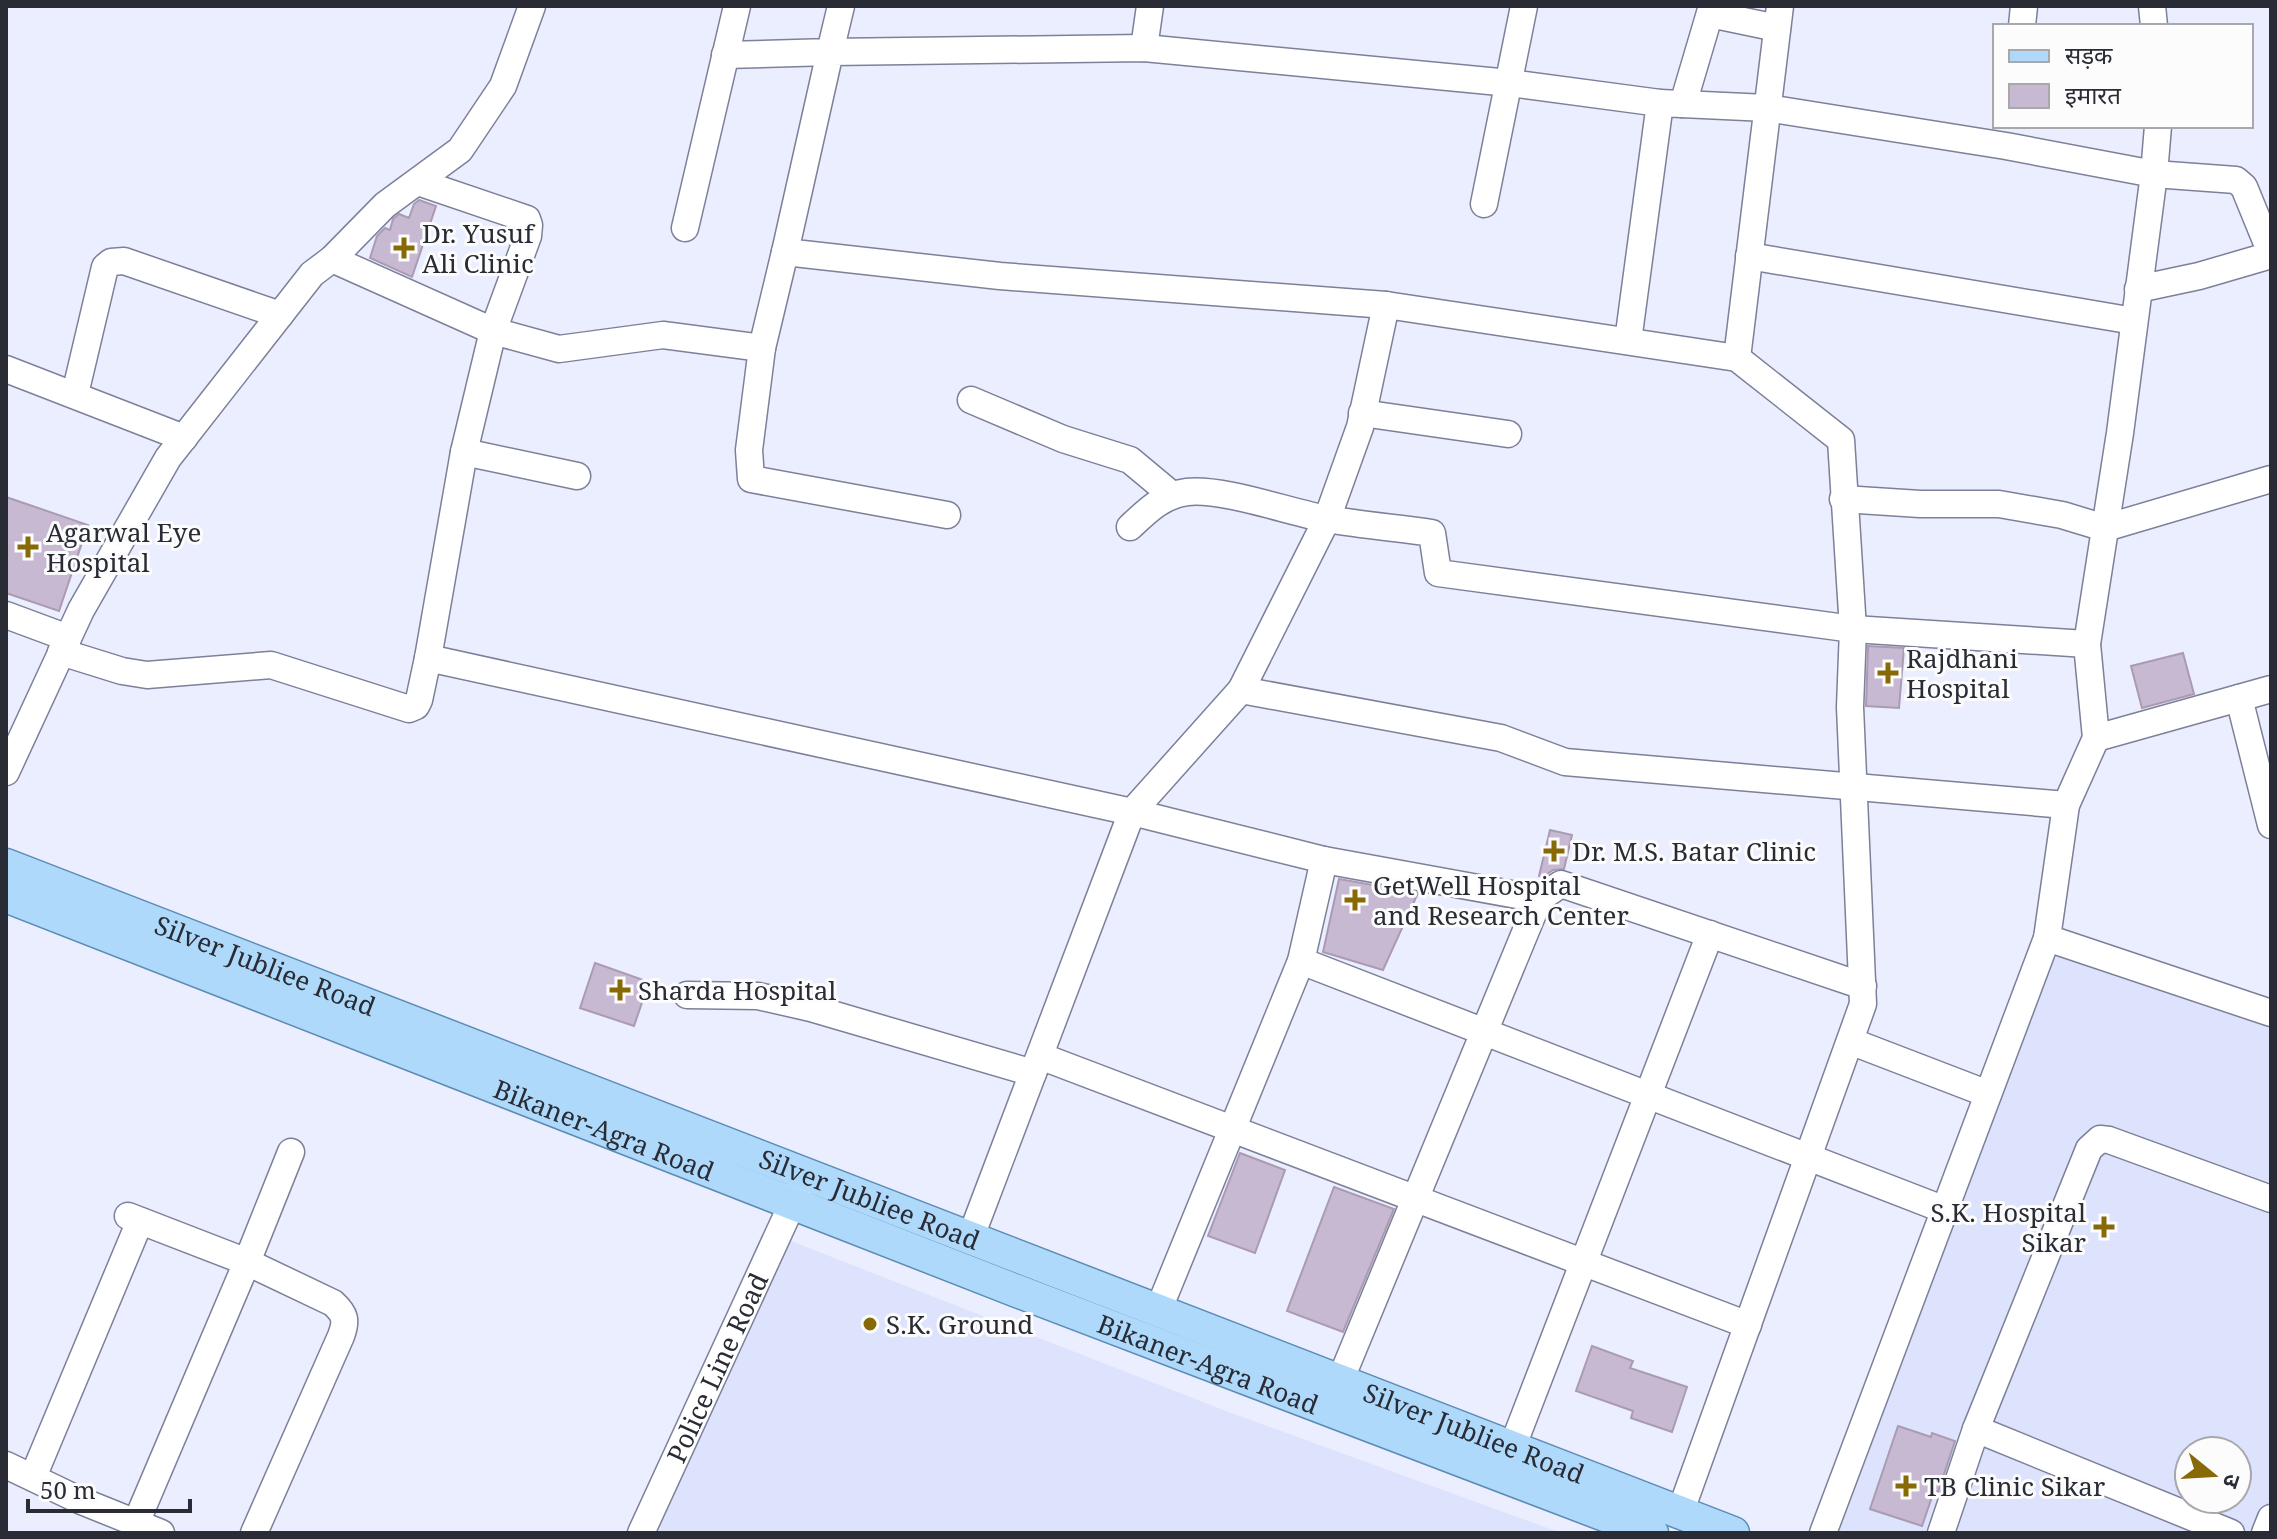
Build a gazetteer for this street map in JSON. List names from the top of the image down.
{
  "streets": {
    "main road": ["Silver Jubliee Road", "Bikaner-Agra Road"],
    "street": ["Police Line Road"]
  },
  "crossings": [
    ["Silver Jubliee Road", "Bikaner-Agra Road"],
    ["Silver Jubliee Road", "Police Line Road"],
    ["Bikaner-Agra Road", "Police Line Road"]
  ],
  "places": {
    "health": [
      "Dr. Yusuf Ali Clinic",
      "Agarwal Eye Hospital",
      "Rajdhani Hospital",
      "Dr. M.S. Batar Clinic",
      "GetWell Hospital and Research Center",
      "Sharda Hospital",
      "S.K. Hospital Sikar",
      "TB Clinic Sikar"
    ],
    "other": ["S.K. Ground"]
  },
  "legend": ["सड़क", "इमारत"],
  "scale_bar": "50 m",
  "north": "right"
}
